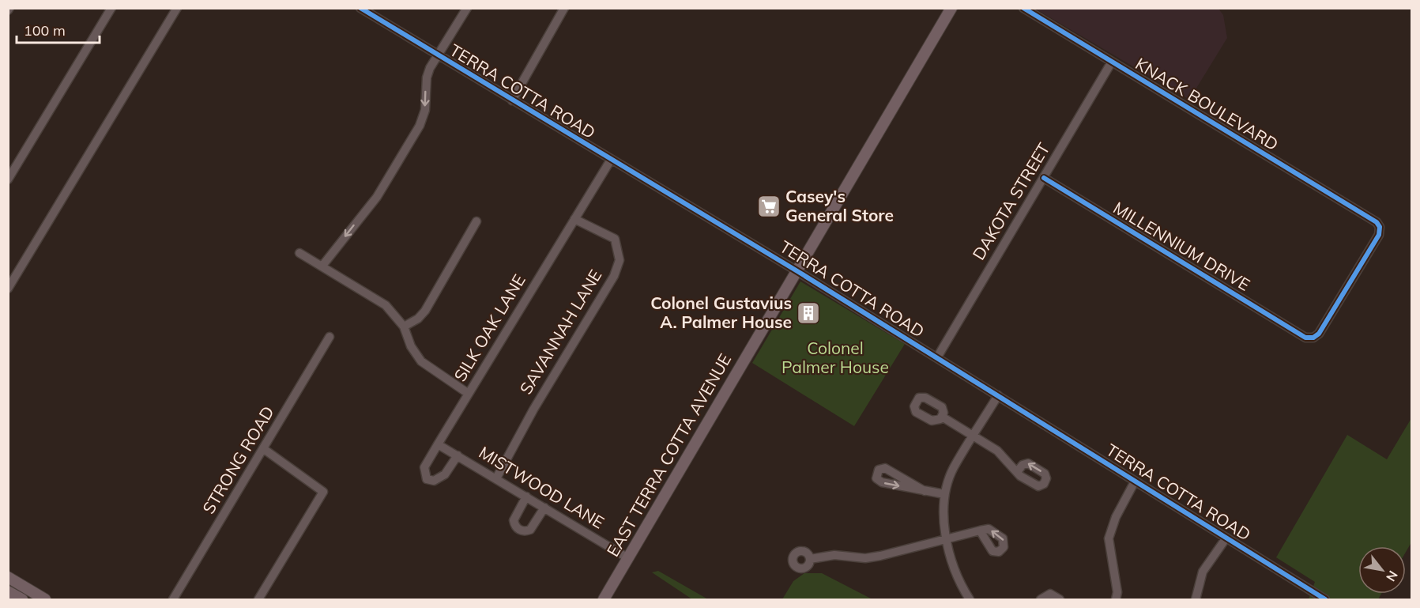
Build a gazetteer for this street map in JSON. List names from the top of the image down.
{
  "streets": {
    "main road": ["EAST TERRA COTTA AVENUE"],
    "street": [
      "TERRA COTTA ROAD",
      "KNACK BOULEVARD",
      "DAKOTA STREET",
      "MILLENNIUM DRIVE",
      "SILK OAK LANE",
      "SAVANNAH LANE",
      "STRONG ROAD",
      "MISTWOOD LANE"
    ]
  },
  "crossings": [
    ["TERRA COTTA ROAD", "DAKOTA STREET"],
    ["TERRA COTTA ROAD", "SILK OAK LANE"],
    ["TERRA COTTA ROAD", "EAST TERRA COTTA AVENUE"],
    ["KNACK BOULEVARD", "DAKOTA STREET"],
    ["KNACK BOULEVARD", "MILLENNIUM DRIVE"],
    ["DAKOTA STREET", "MILLENNIUM DRIVE"],
    ["SILK OAK LANE", "SAVANNAH LANE"],
    ["SILK OAK LANE", "MISTWOOD LANE"],
    ["SAVANNAH LANE", "MISTWOOD LANE"],
    ["EAST TERRA COTTA AVENUE", "MISTWOOD LANE"]
  ],
  "parks": ["Colonel Palmer House"],
  "places": {
    "supermarket": ["Casey's General Store"],
    "building": ["Colonel Gustavius A. Palmer House"]
  },
  "scale_bar": "100 m",
  "north": "bottom right"
}
